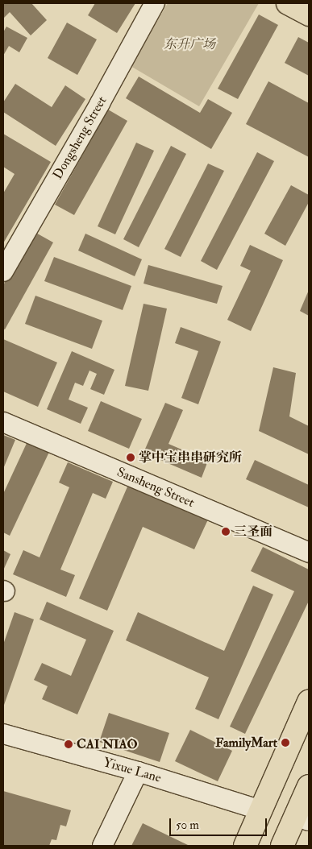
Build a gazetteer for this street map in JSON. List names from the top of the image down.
{
  "streets": {
    "street": ["Dongsheng Street", "Sansheng Street", "Yixue Lane"]
  },
  "parks": ["东升广场"],
  "places": [
    "掌中宝串串研究所",
    "三圣面",
    "FamilyMart",
    "CAI NIAO"
  ],
  "scale_bar": "50 m"
}
